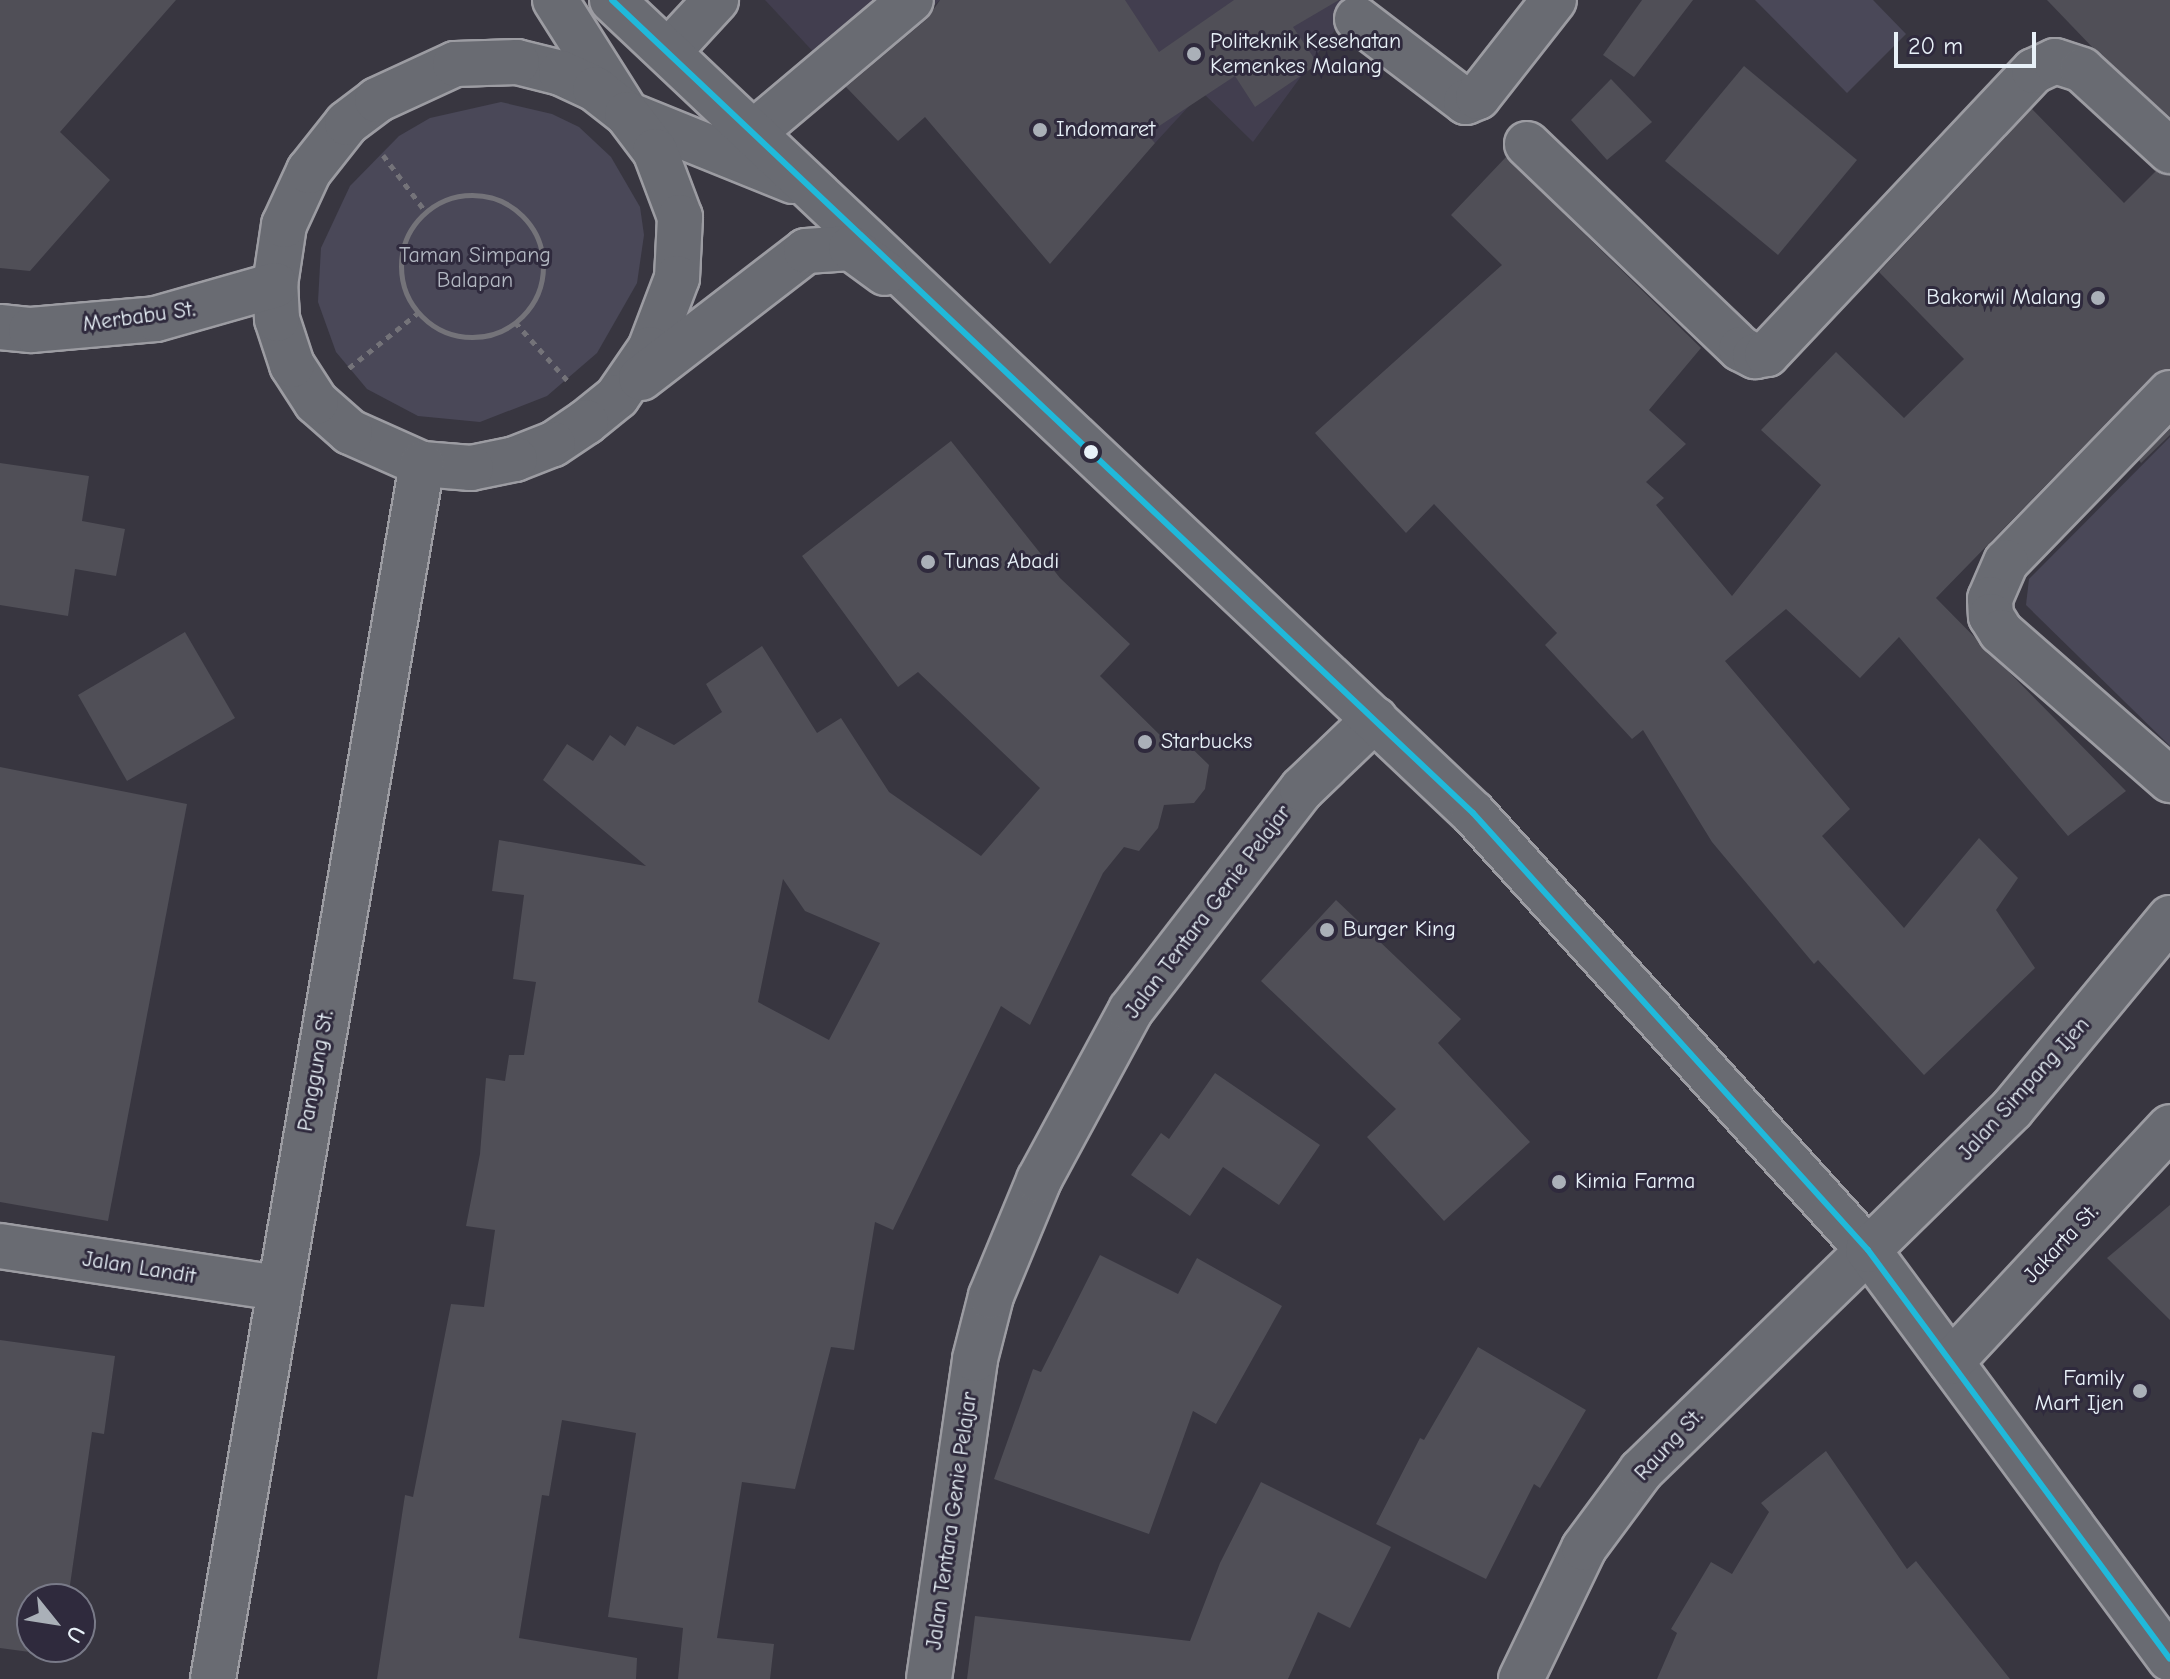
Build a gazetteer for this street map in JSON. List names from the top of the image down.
{
  "streets": {
    "main road": [
      "Merbabu St.",
      "Jalan Tentara Genie Pelajar",
      "Panggung St.",
      "Jalan Simpang Ijen",
      "Jakarta St.",
      "Jalan Landit",
      "Raung St."
    ]
  },
  "crossings": [
    ["Panggung St.", "Jalan Landit"],
    ["Jalan Simpang Ijen", "Raung St."]
  ],
  "parks": ["Taman Simpang Balapan"],
  "places": [
    "Politeknik Kesehatan Kemenkes Malang",
    "Indomaret",
    "Bakorwil Malang",
    "Tunas Abadi",
    "Starbucks",
    "Burger King",
    "Kimia Farma",
    "Family Mart Ijen"
  ],
  "scale_bar": "20 m",
  "north": "bottom right"
}
